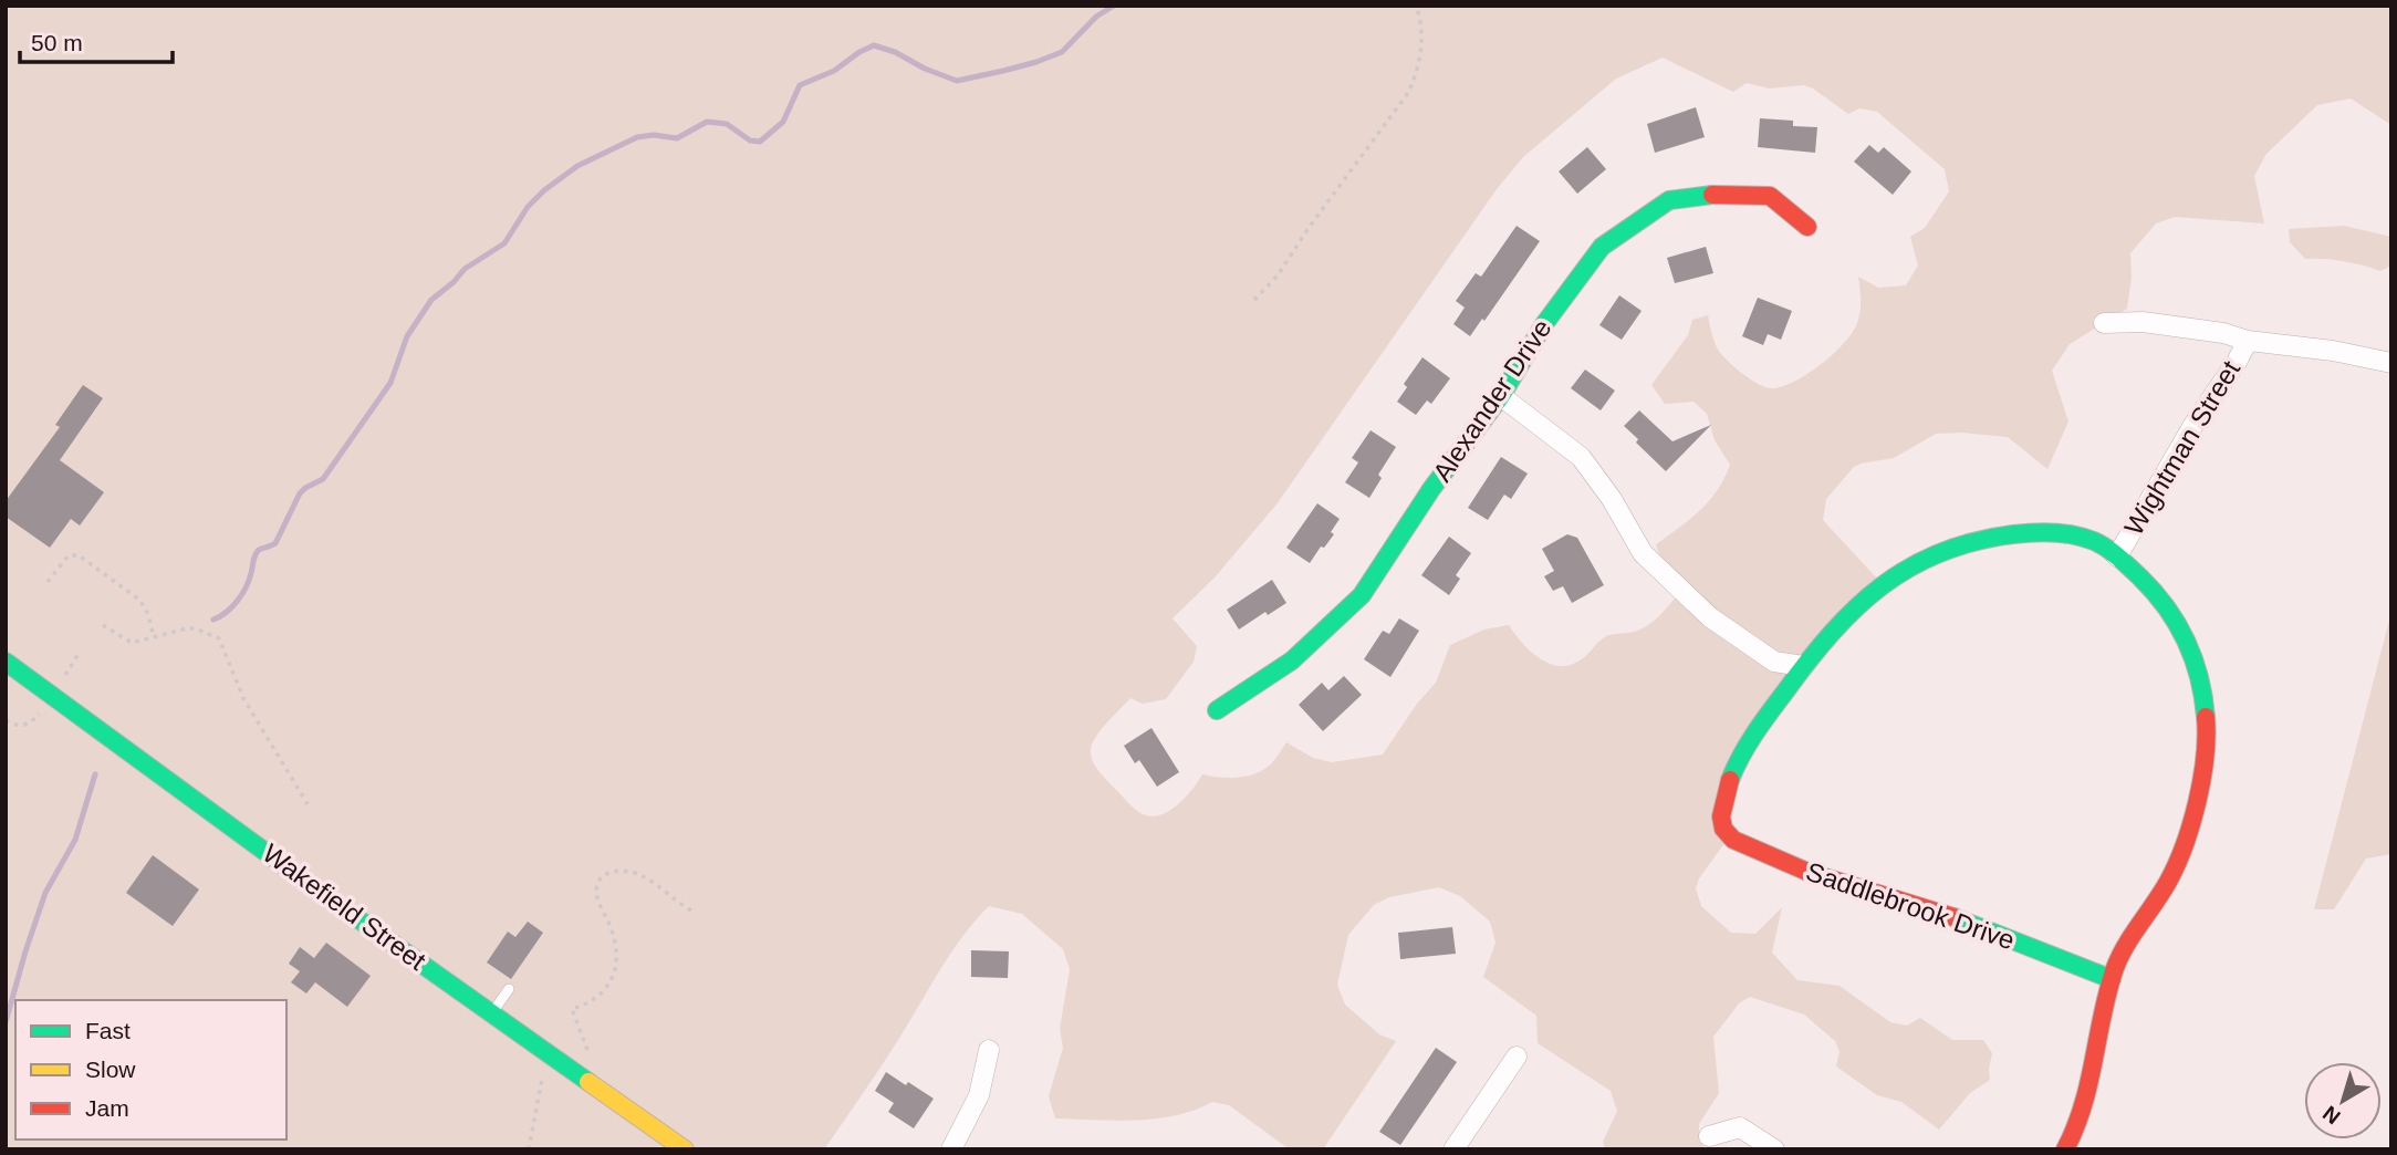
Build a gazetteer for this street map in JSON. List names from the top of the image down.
{
  "streets": {
    "street": [
      "Alexander Drive",
      "Wightman Street",
      "Saddlebrook Drive",
      "Wakefield Street"
    ]
  },
  "legend": ["Fast", "Slow", "Jam"],
  "scale_bar": "50 m",
  "north": "bottom left"
}
